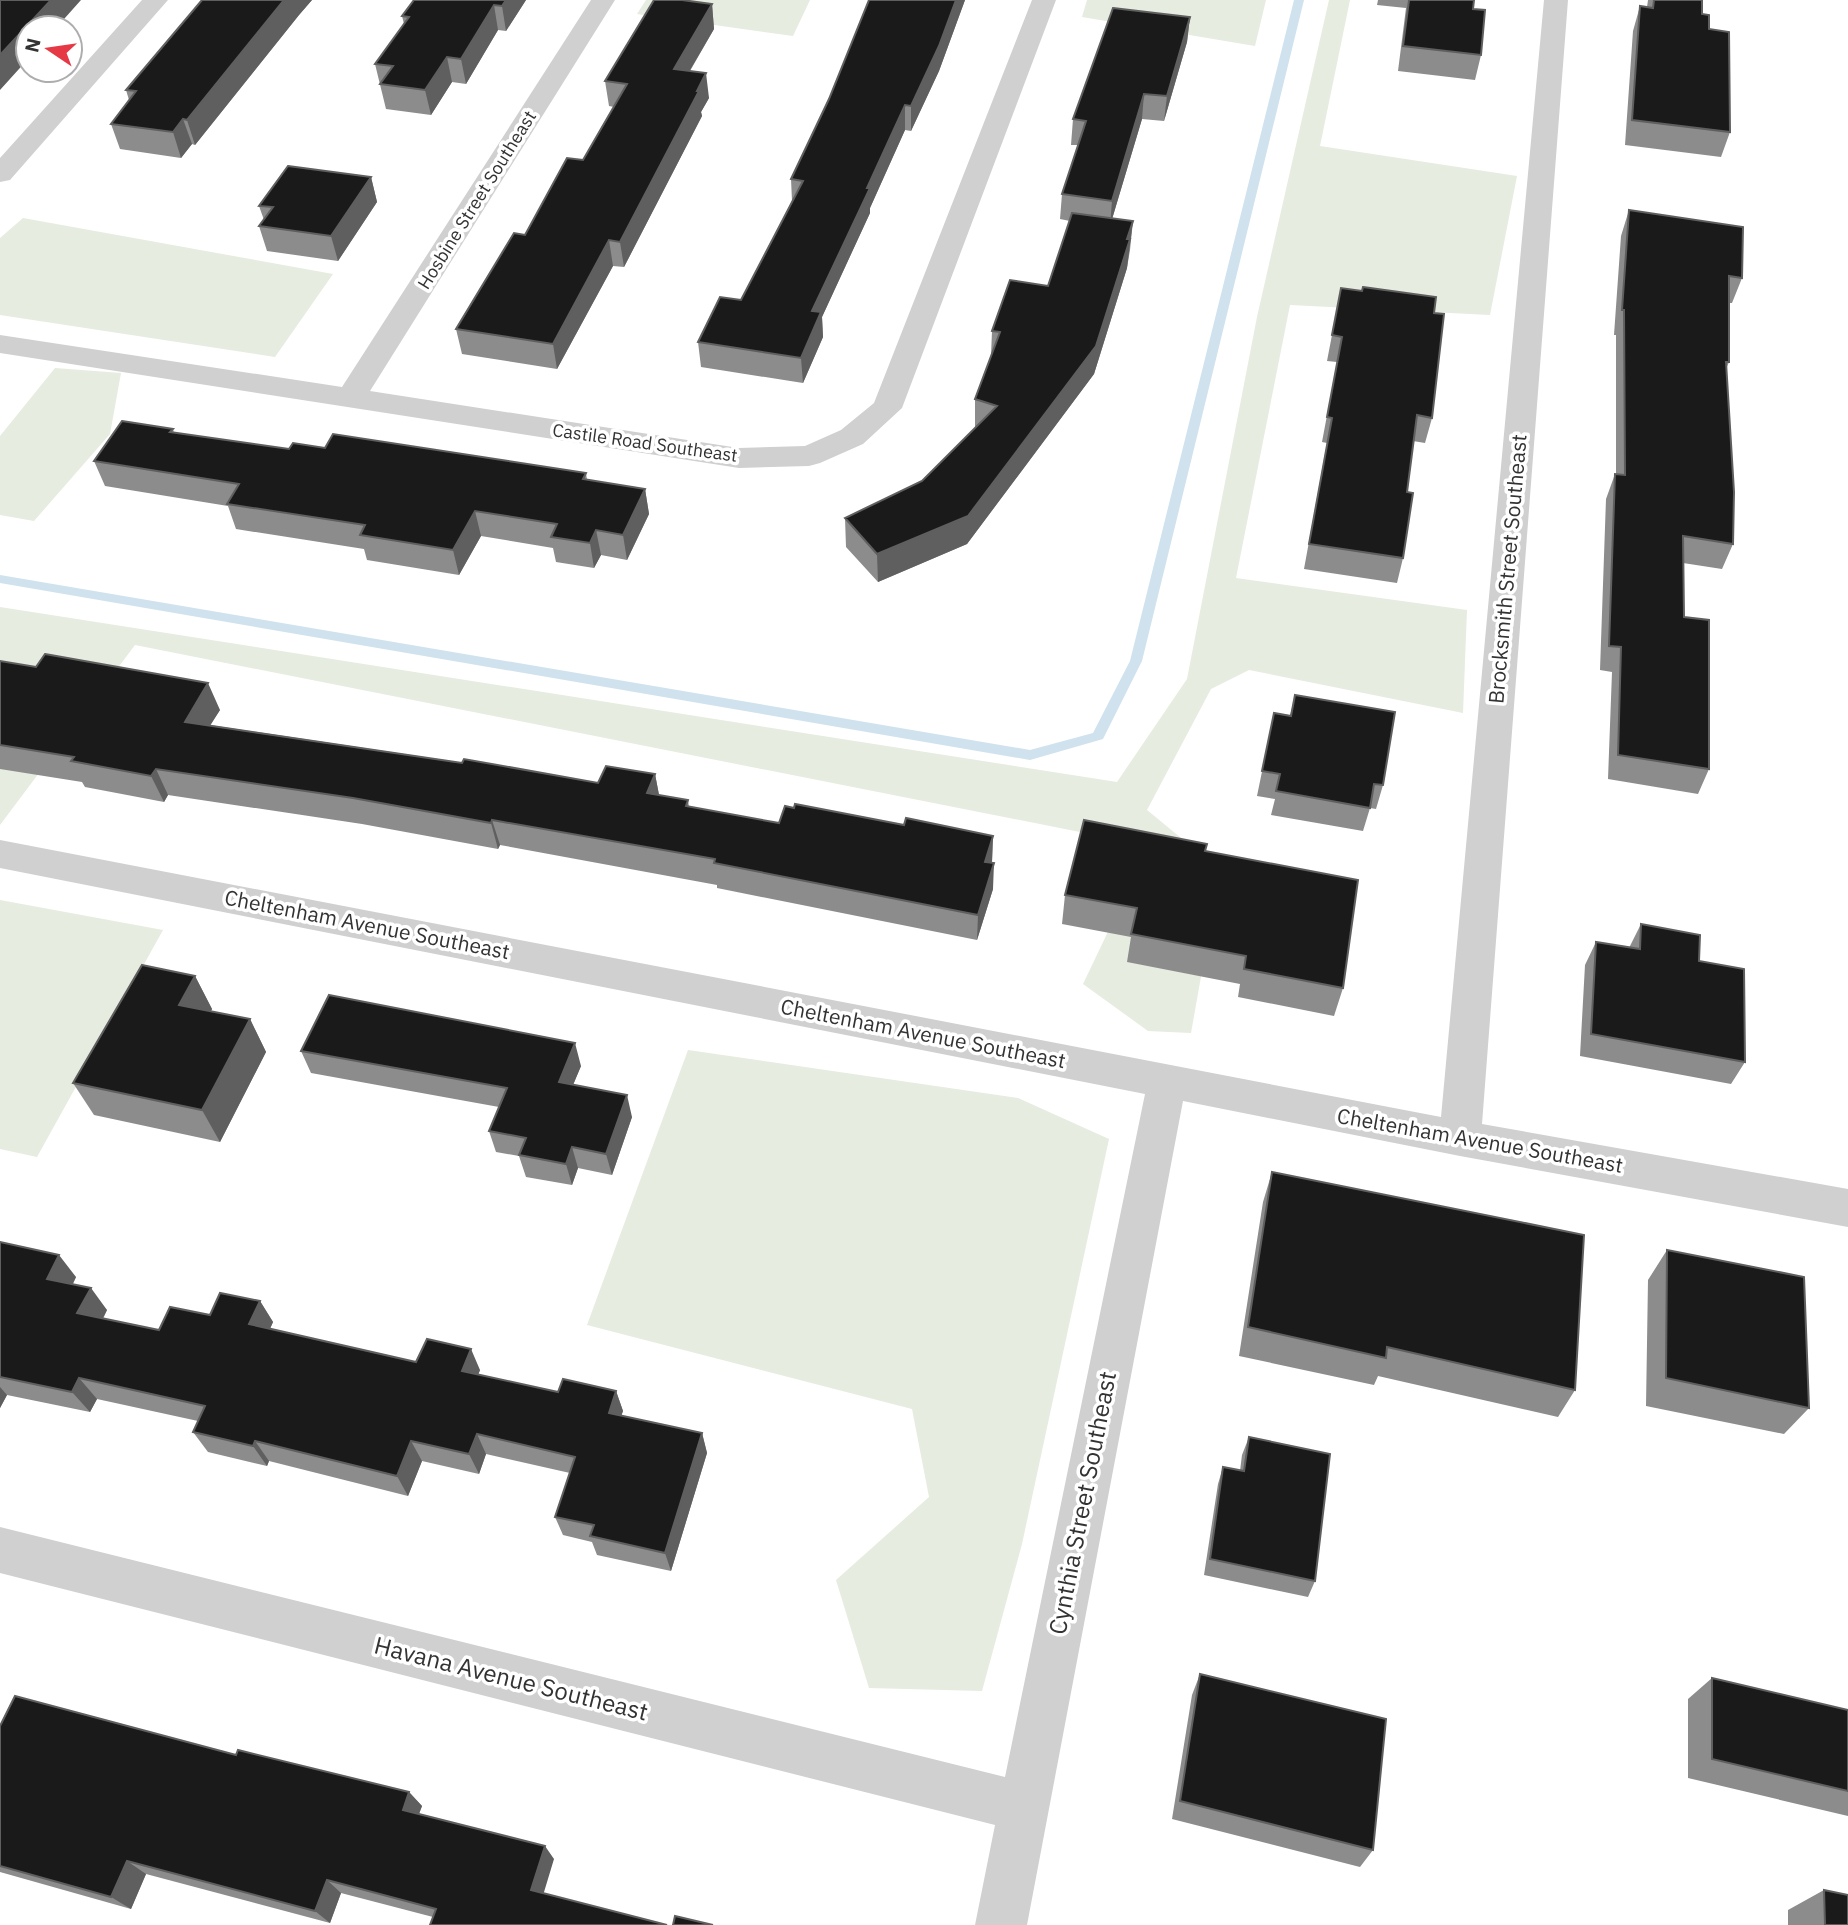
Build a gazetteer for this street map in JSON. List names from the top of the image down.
{
  "streets": {
    "street": [
      "Hosbine Street Southeast",
      "Castile Road Southeast",
      "Brocksmith Street Southeast",
      "Cheltenham Avenue Southeast",
      "Cynthia Street Southeast",
      "Havana Avenue Southeast"
    ]
  },
  "crossings": [
    ["Hosbine Street Southeast", "Castile Road Southeast"],
    ["Brocksmith Street Southeast", "Cheltenham Avenue Southeast"],
    ["Cheltenham Avenue Southeast", "Cynthia Street Southeast"],
    ["Cynthia Street Southeast", "Havana Avenue Southeast"]
  ],
  "north": "left"
}
